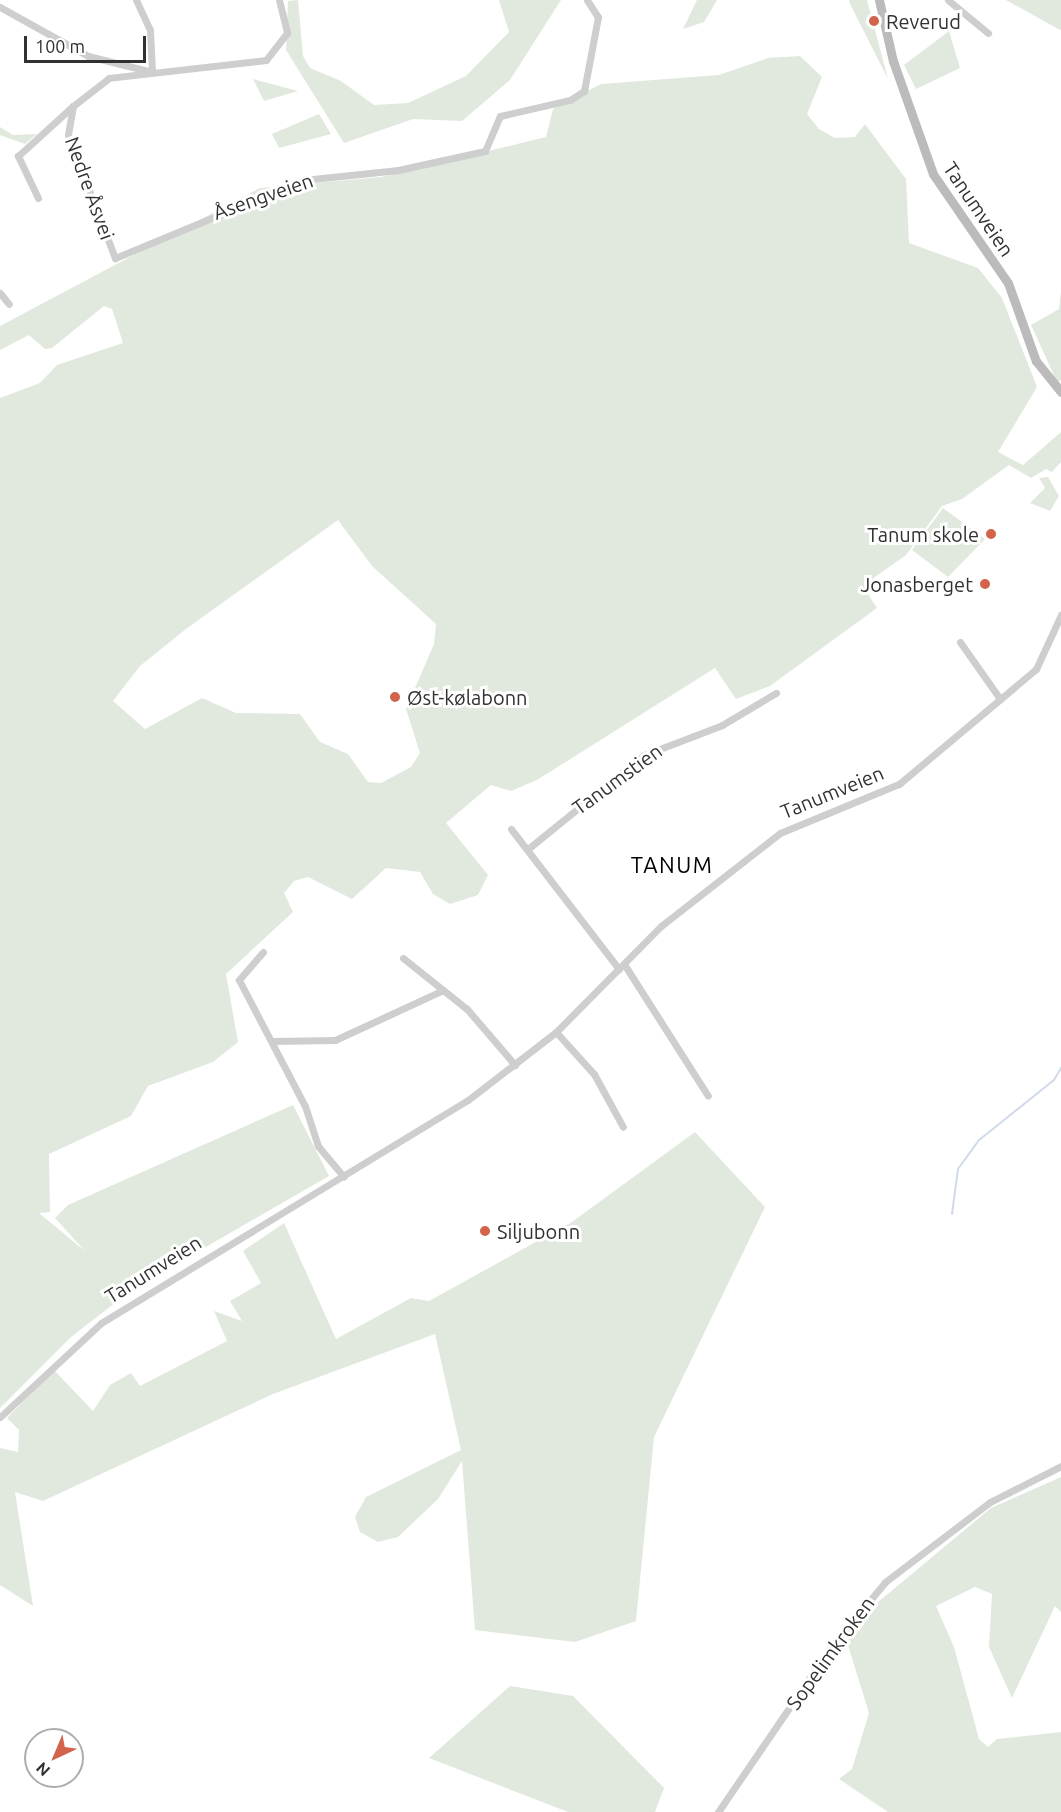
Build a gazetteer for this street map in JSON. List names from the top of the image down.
{
  "streets": {
    "main road": ["Tanumveien"],
    "street": [
      "Nedre Åsvei",
      "Åsengveien",
      "Tanumstien",
      "Sopelimkroken"
    ]
  },
  "crossings": [
    ["Nedre Åsvei", "Åsengveien"]
  ],
  "districts": ["TANUM"],
  "places": [
    "Reverud",
    "Tanum skole",
    "Jonasberget",
    "Øst-kølabonn",
    "Siljubonn"
  ],
  "scale_bar": "100 m",
  "north": "bottom left"
}
